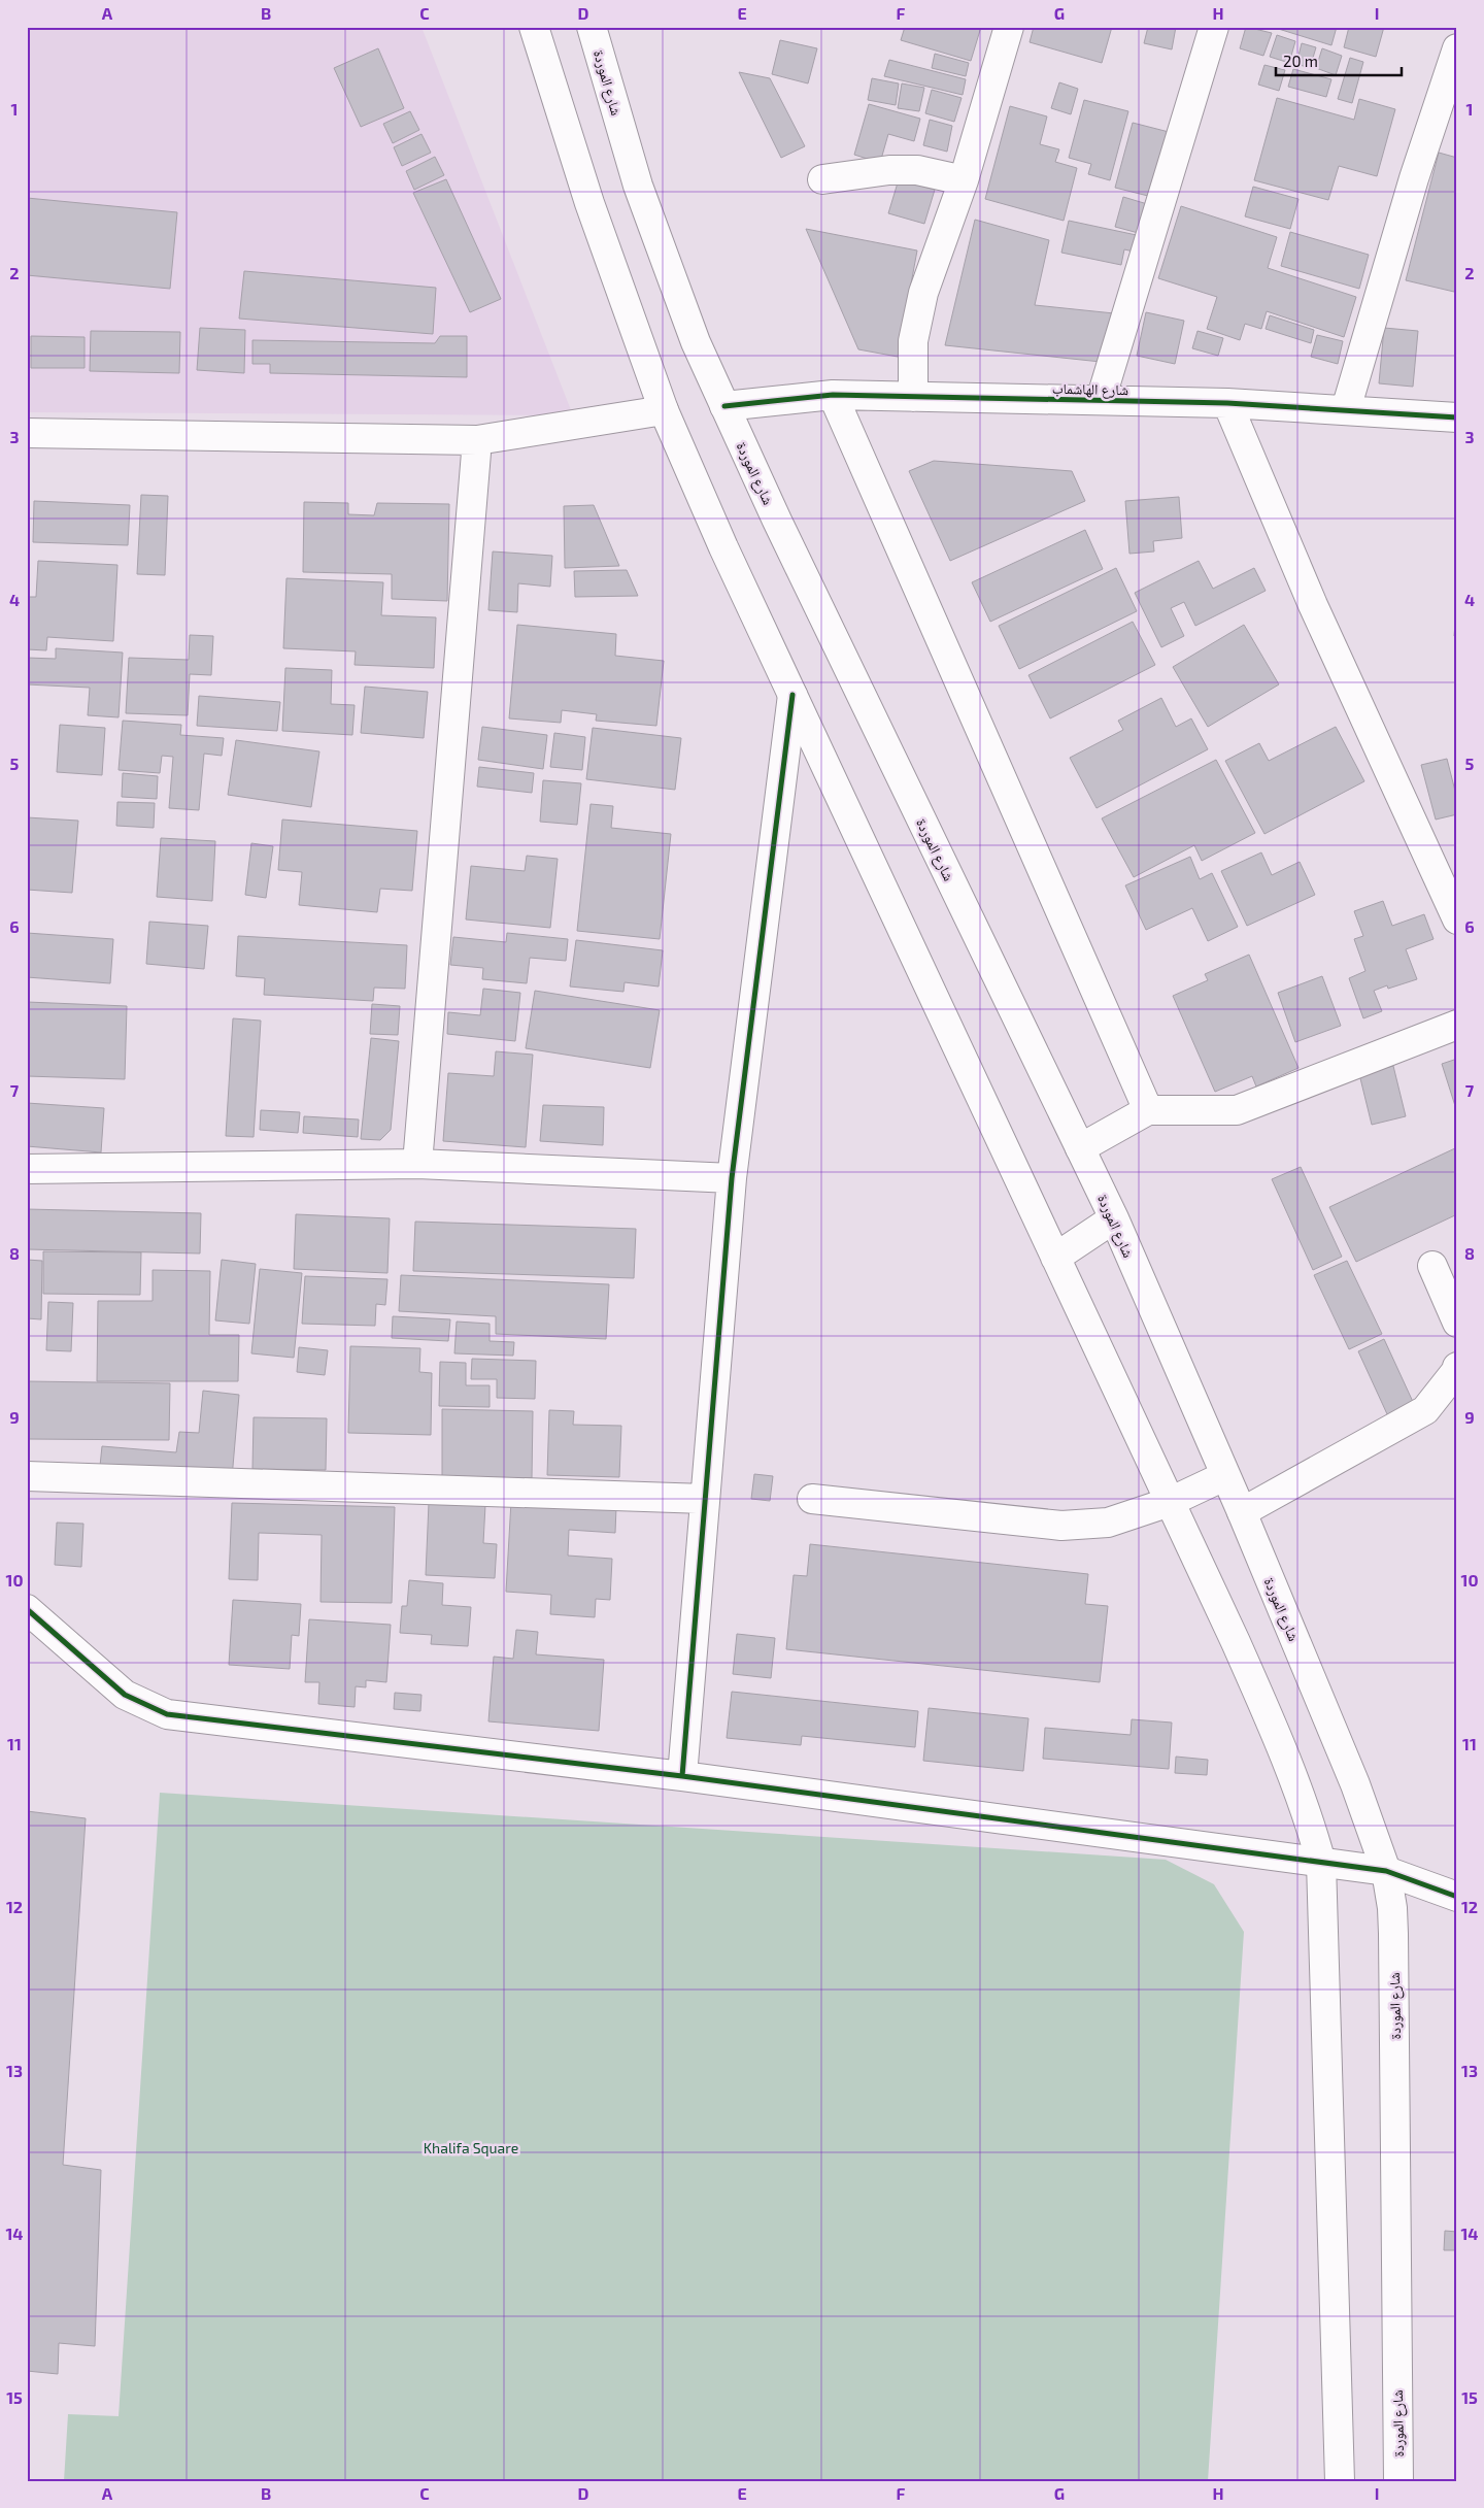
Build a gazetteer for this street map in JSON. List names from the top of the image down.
{
  "streets": {
    "street": ["شارع الموردة", "شارع الهاشماب"]
  },
  "crossings": [
    ["شارع الموردة", "شارع الهاشماب"]
  ],
  "parks": ["Khalifa Square"],
  "scale_bar": "20 m",
  "grid": {
    "columns": [
      "A",
      "B",
      "C",
      "D",
      "E",
      "F",
      "G",
      "H",
      "I"
    ],
    "rows": [
      "1",
      "2",
      "3",
      "4",
      "5",
      "6",
      "7",
      "8",
      "9",
      "10",
      "11",
      "12",
      "13",
      "14",
      "15"
    ]
  }
}
